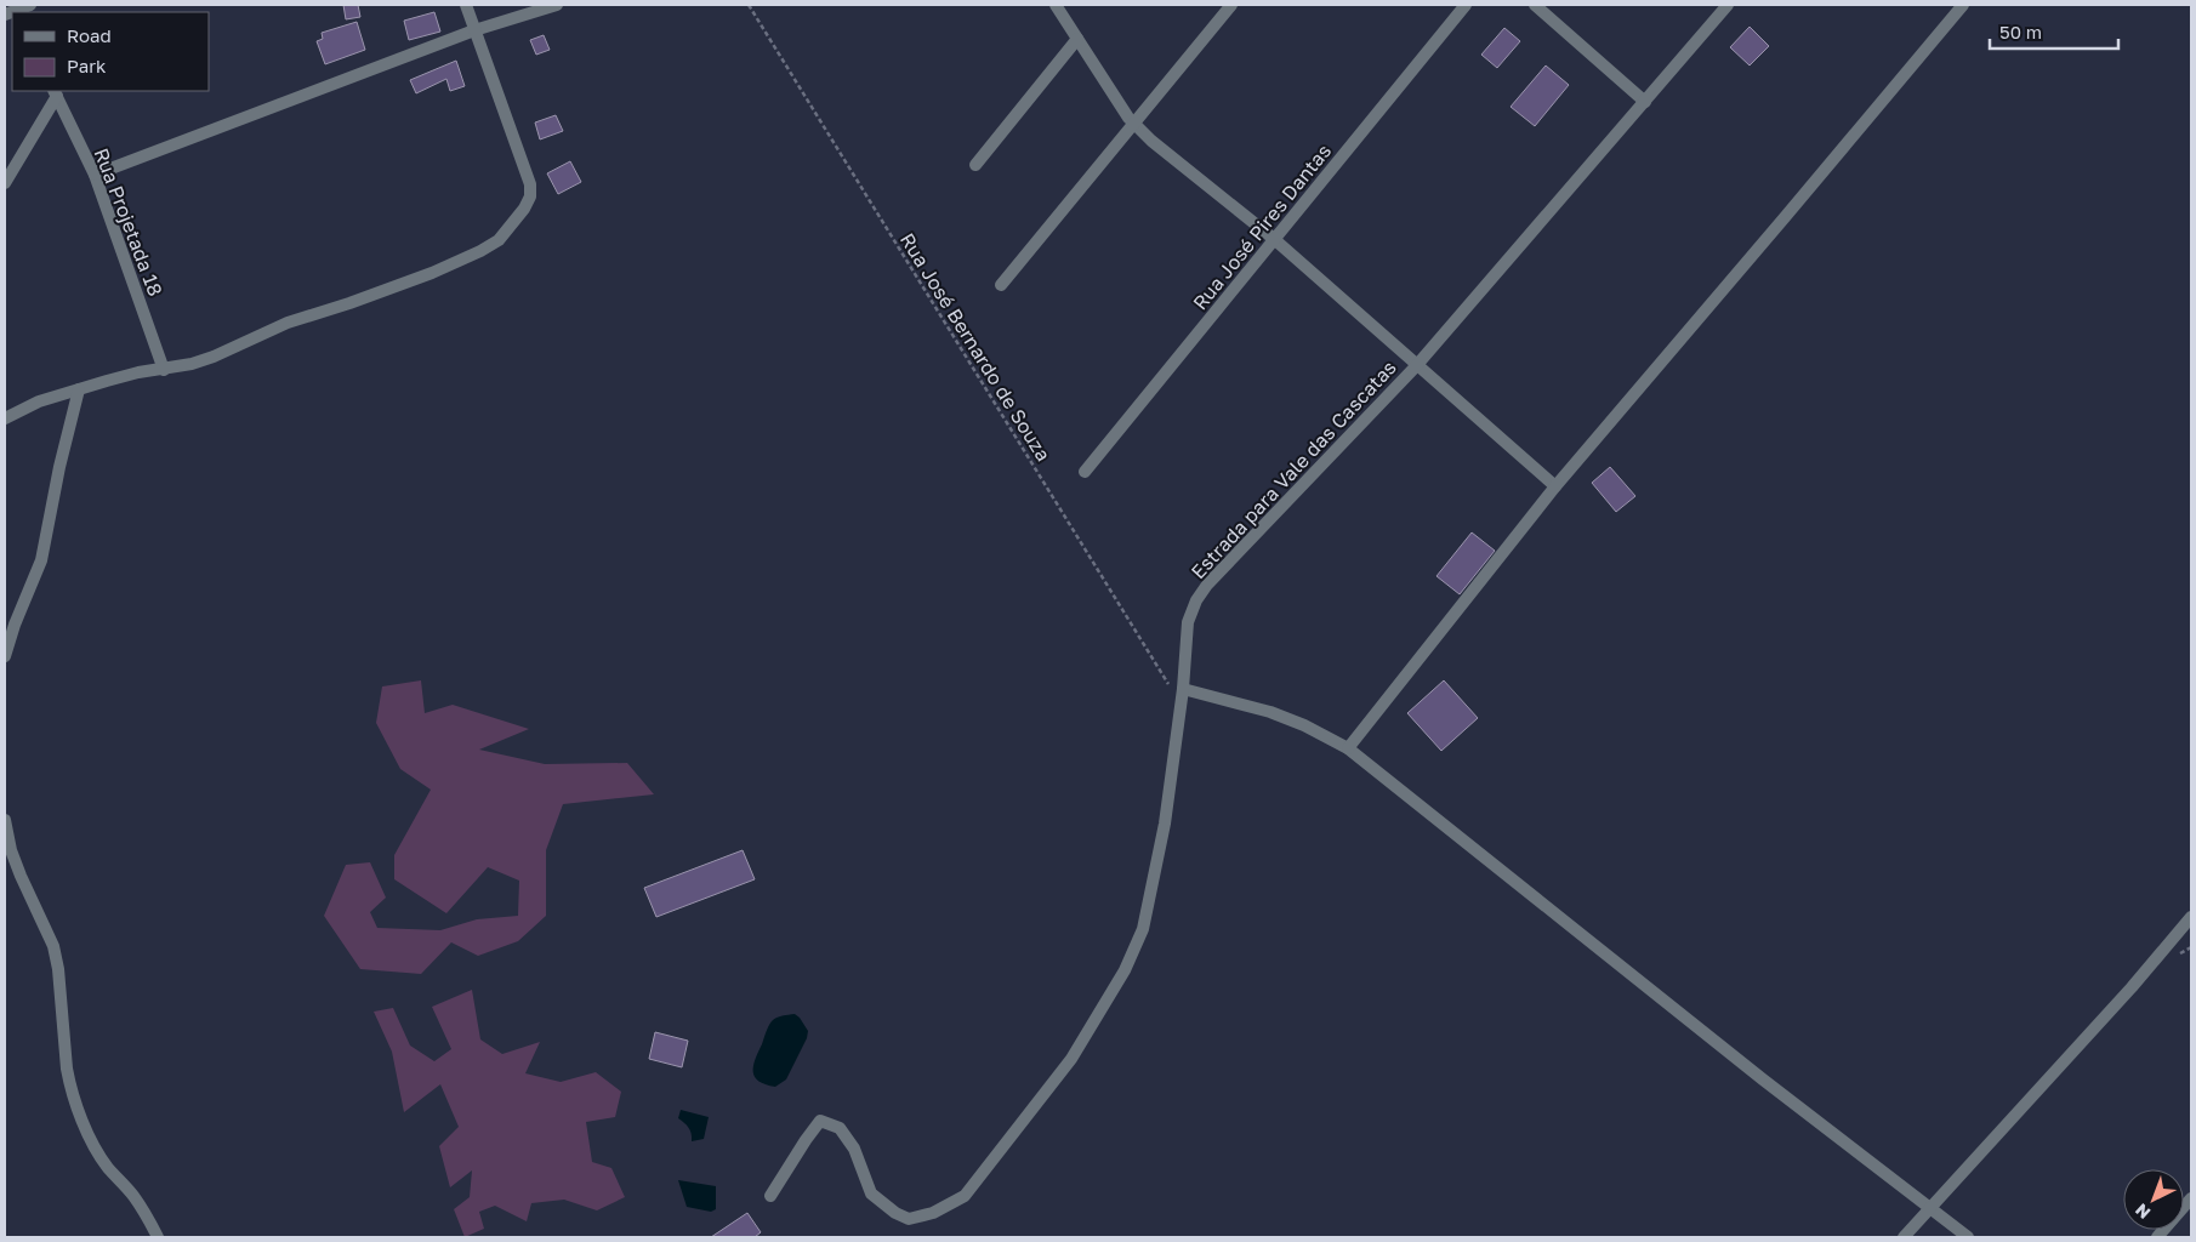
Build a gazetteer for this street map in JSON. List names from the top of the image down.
{
  "streets": {
    "street": ["Rua Projetada 18", "Rua José Pires Dantas", "Estrada para Vale das Cascatas"],
    "path": ["Rua José Bernardo de Souza"]
  },
  "crossings": [
    ["Rua José Bernardo de Souza", "Estrada para Vale das Cascatas"]
  ],
  "legend": ["Road", "Park"],
  "scale_bar": "50 m",
  "north": "bottom left"
}
